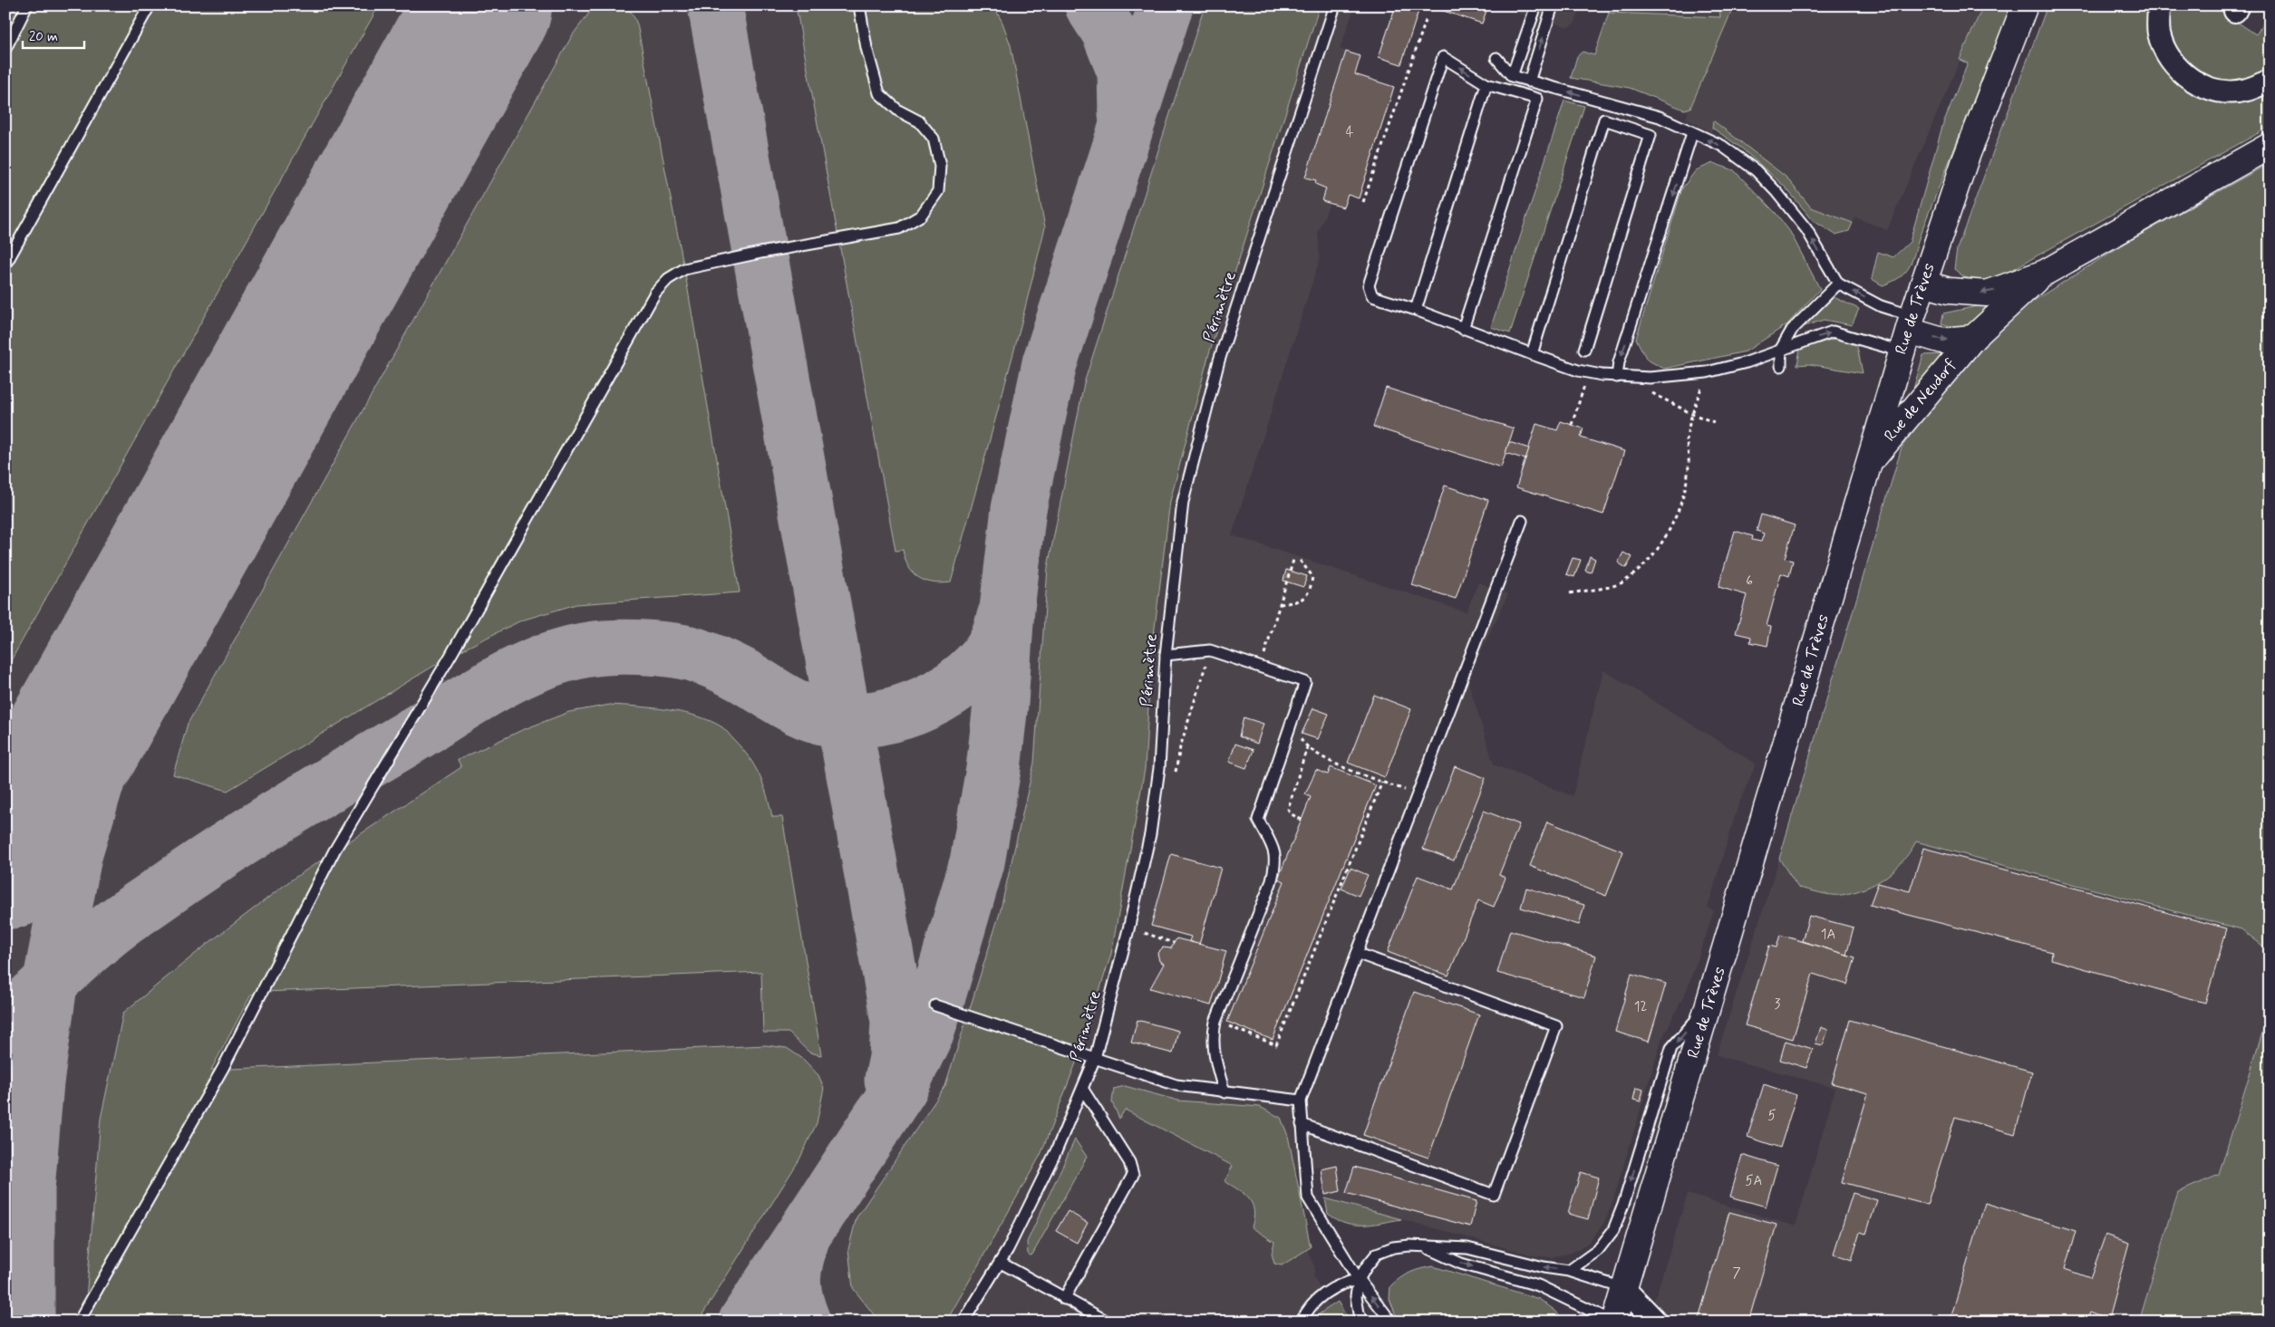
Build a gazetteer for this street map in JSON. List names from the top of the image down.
{
  "streets": {
    "main road": ["Rue de Trèves", "Rue de Neudorf"],
    "lane": ["Périmètre"]
  },
  "crossings": [
    ["Rue de Trèves", "Rue de Neudorf"]
  ],
  "house_numbers": [
    "4",
    "6",
    "1A",
    "3",
    "12",
    "5",
    "5A",
    "7"
  ],
  "scale_bar": "20 m"
}
